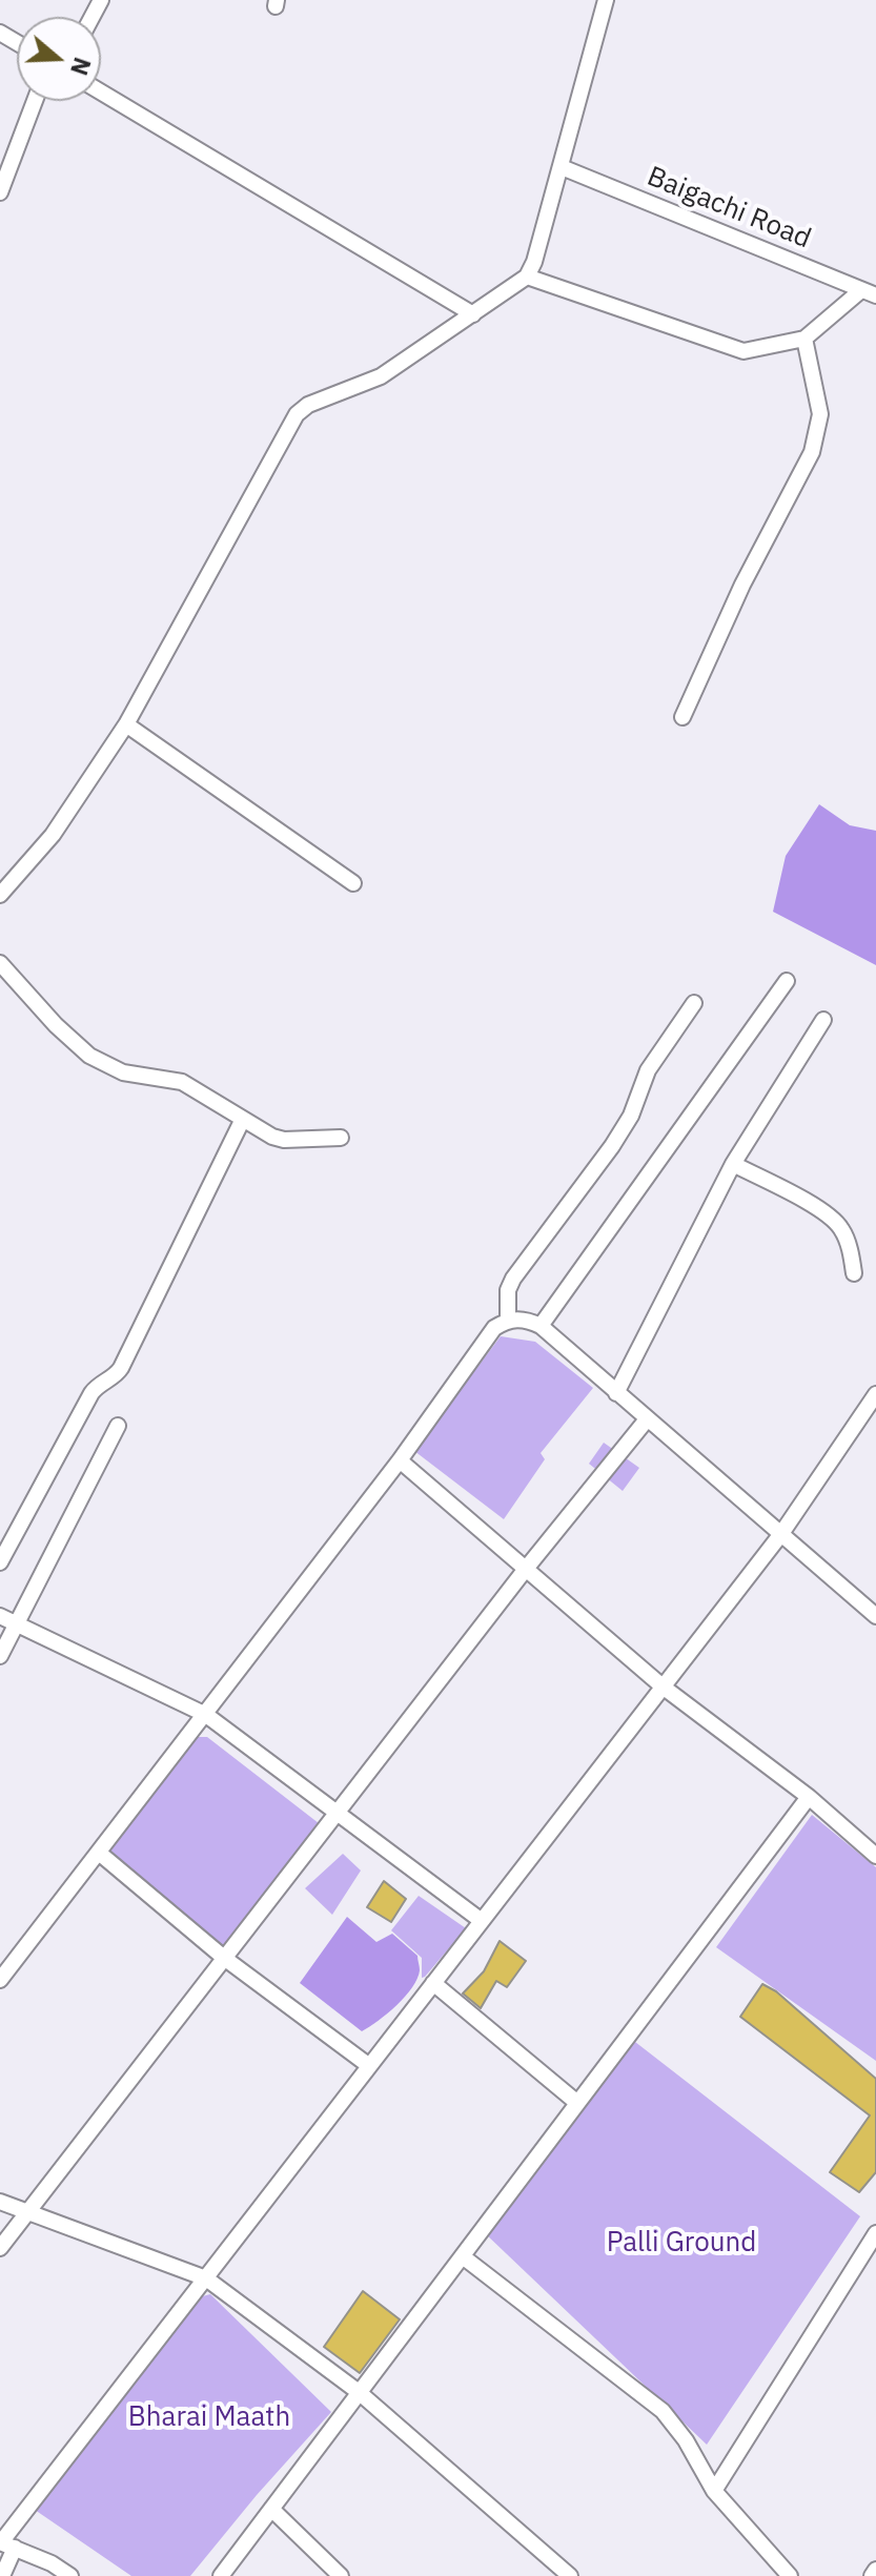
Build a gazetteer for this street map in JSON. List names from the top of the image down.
{
  "streets": {
    "street": ["Baigachi Road"]
  },
  "parks": ["Palli Ground", "Bharai Maath"],
  "north": "right"
}
